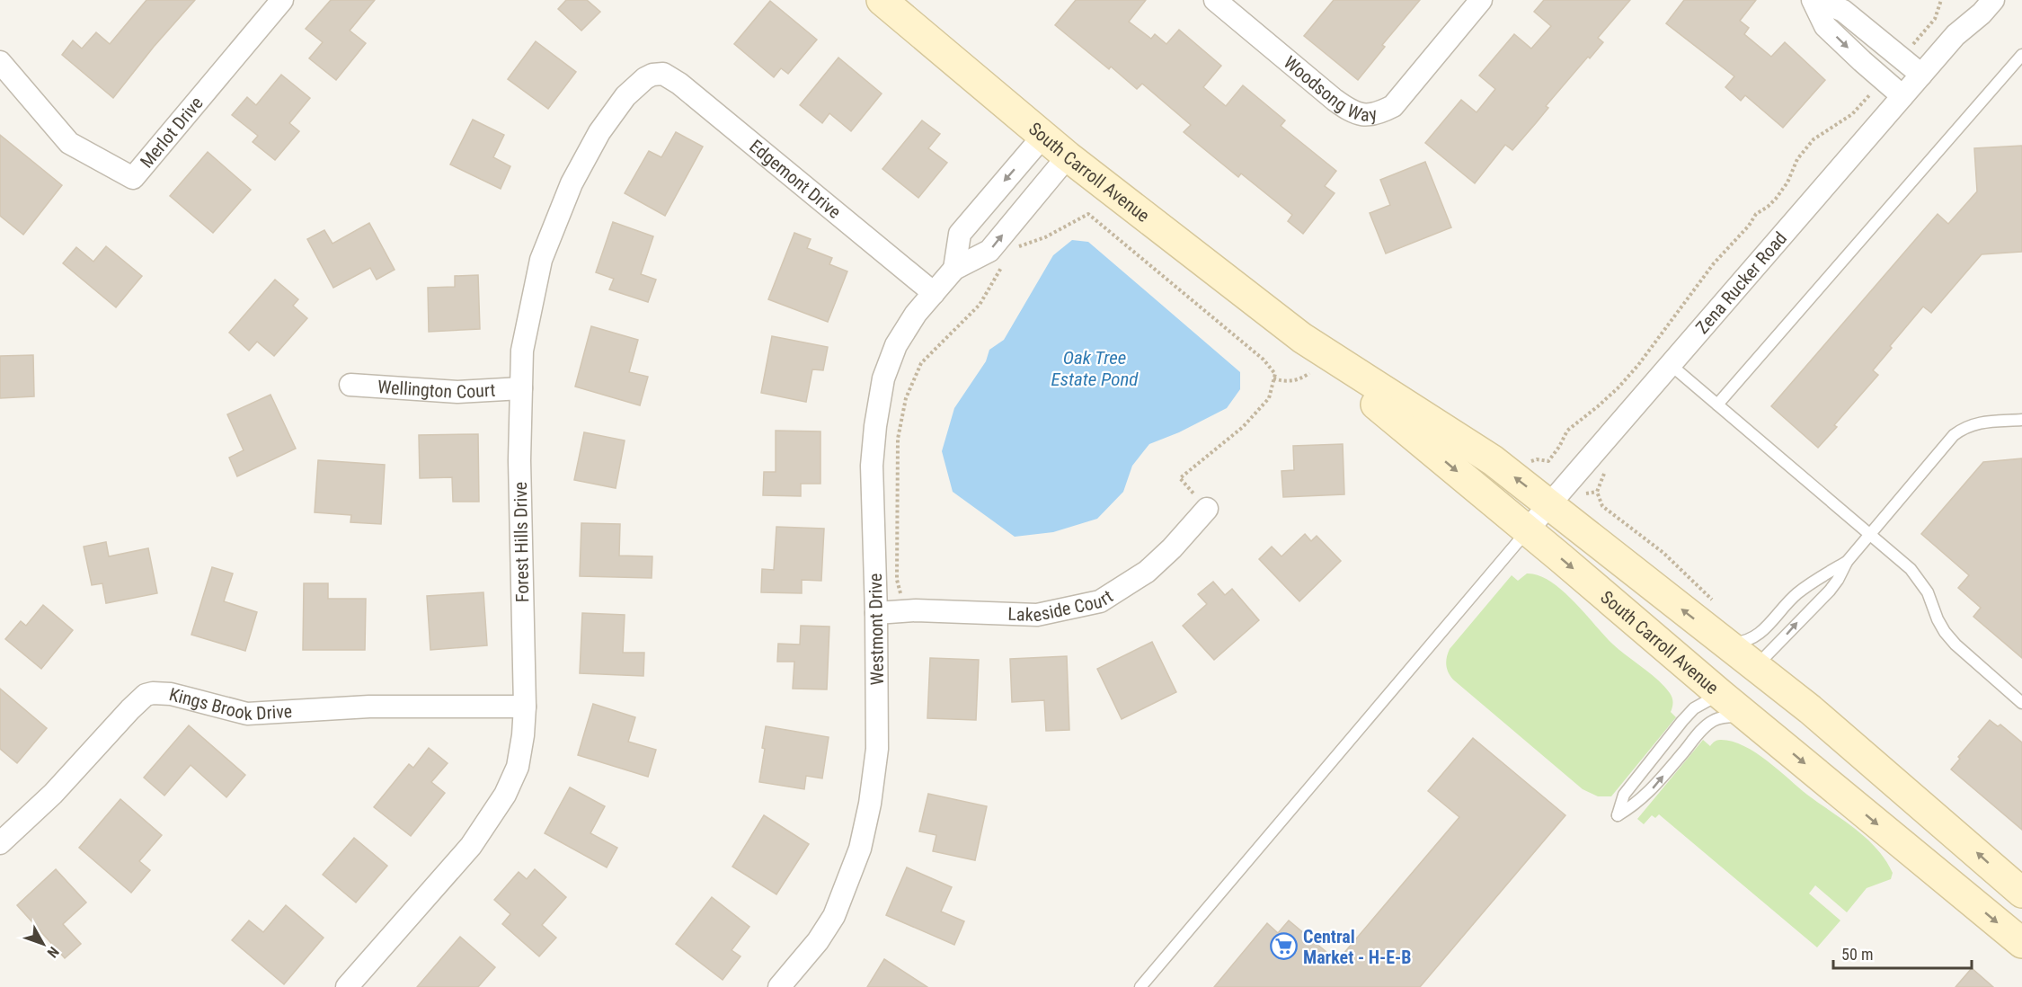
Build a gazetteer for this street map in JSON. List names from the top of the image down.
{
  "streets": {
    "main road": ["South Carroll Avenue"],
    "street": [
      "Woodsong Way",
      "Merlot Drive",
      "Edgemont Drive",
      "Zena Rucker Road",
      "Wellington Court",
      "Forest Hills Drive",
      "Lakeside Court",
      "Westmont Drive",
      "Kings Brook Drive"
    ]
  },
  "crossings": [
    ["South Carroll Avenue", "Zena Rucker Road"],
    ["South Carroll Avenue", "Westmont Drive"],
    ["Edgemont Drive", "Forest Hills Drive"],
    ["Edgemont Drive", "Westmont Drive"],
    ["Wellington Court", "Forest Hills Drive"],
    ["Forest Hills Drive", "Kings Brook Drive"],
    ["Lakeside Court", "Westmont Drive"]
  ],
  "water": ["Oak Tree Estate Pond"],
  "places": {
    "supermarket": ["Central Market - H-E-B"]
  },
  "scale_bar": "50 m",
  "north": "bottom right"
}
